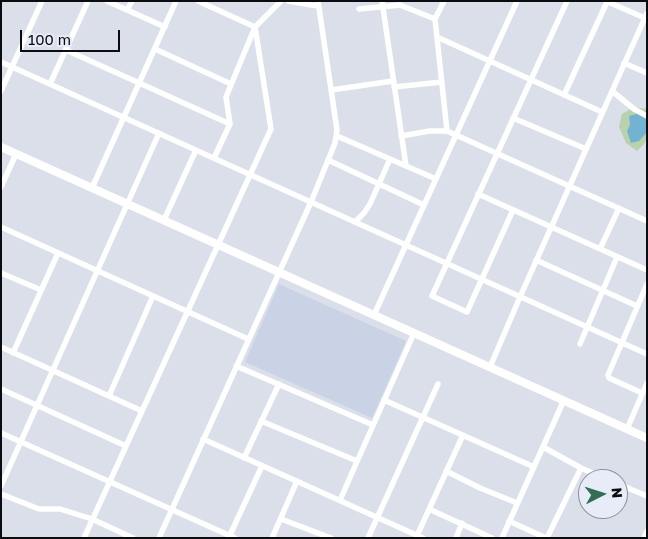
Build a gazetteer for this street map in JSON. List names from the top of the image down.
{
  "scale_bar": "100 m",
  "north": "right"
}
